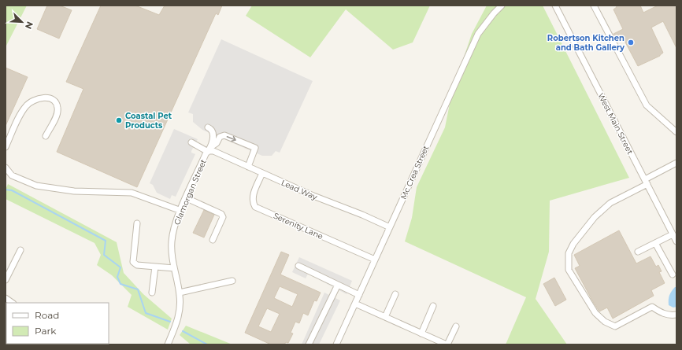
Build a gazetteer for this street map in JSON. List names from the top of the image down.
{
  "streets": {
    "street": [
      "West Main Street",
      "Mc Crea Street",
      "Lead Way",
      "Glamorgan Street",
      "Serenity Lane"
    ]
  },
  "crossings": [
    ["Mc Crea Street", "Lead Way"],
    ["Mc Crea Street", "Serenity Lane"],
    ["Lead Way", "Glamorgan Street"],
    ["Lead Way", "Serenity Lane"]
  ],
  "places": ["Robertson Kitchen and Bath Gallery", "Coastal Pet Products"],
  "legend": ["Road", "Park"],
  "north": "bottom right"
}
